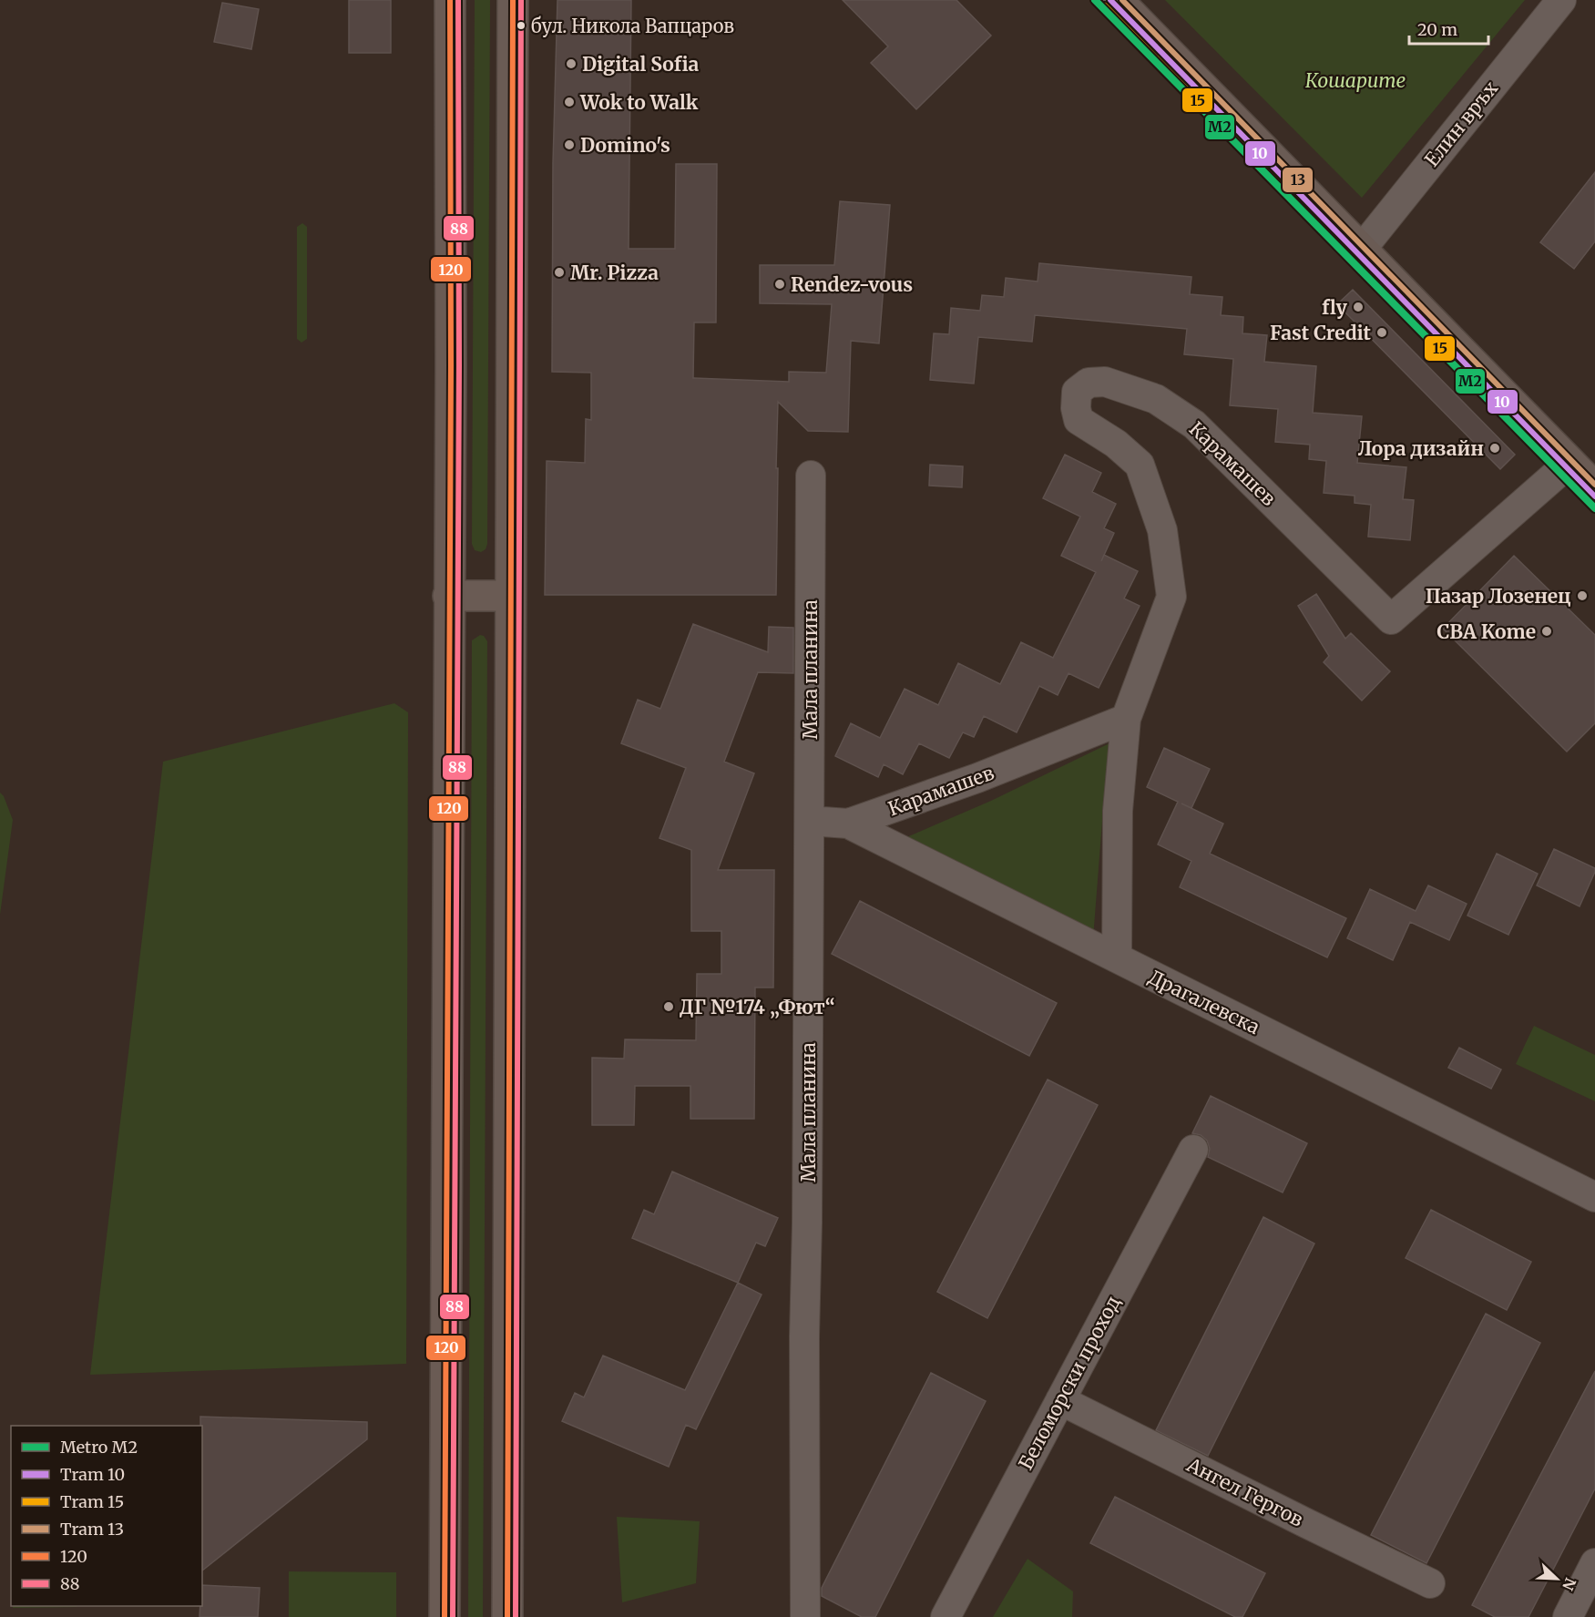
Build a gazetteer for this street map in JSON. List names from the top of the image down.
{
  "streets": {
    "street": [
      "Елин връх",
      "Карамашев",
      "Мала планина",
      "Драгалевска",
      "Беломорски проход",
      "Ангел Гергов"
    ]
  },
  "crossings": [
    ["Карамашев", "Драгалевска"],
    ["Мала планина", "Драгалевска"],
    ["Беломорски проход", "Ангел Гергов"]
  ],
  "parks": ["Кошарите"],
  "places": [
    "бул. Никола Вапцаров",
    "Digital Sofia",
    "Wok to Walk",
    "Domino's",
    "Mr. Pizza",
    "Rendez-vous",
    "fly",
    "Fast Credit",
    "Лора дизайн",
    "Пазар Лозенец",
    "CBA Kome",
    "ДГ №174 „Фют“"
  ],
  "lines": [
    "metro line M2",
    "tram line 10",
    "tram line 13",
    "transit line 120",
    "transit line 88",
    "tram line 15"
  ],
  "legend": [
    "Metro M2",
    "Tram 10",
    "Tram 15",
    "Tram 13",
    "120",
    "88"
  ],
  "scale_bar": "20 m",
  "north": "bottom right"
}
